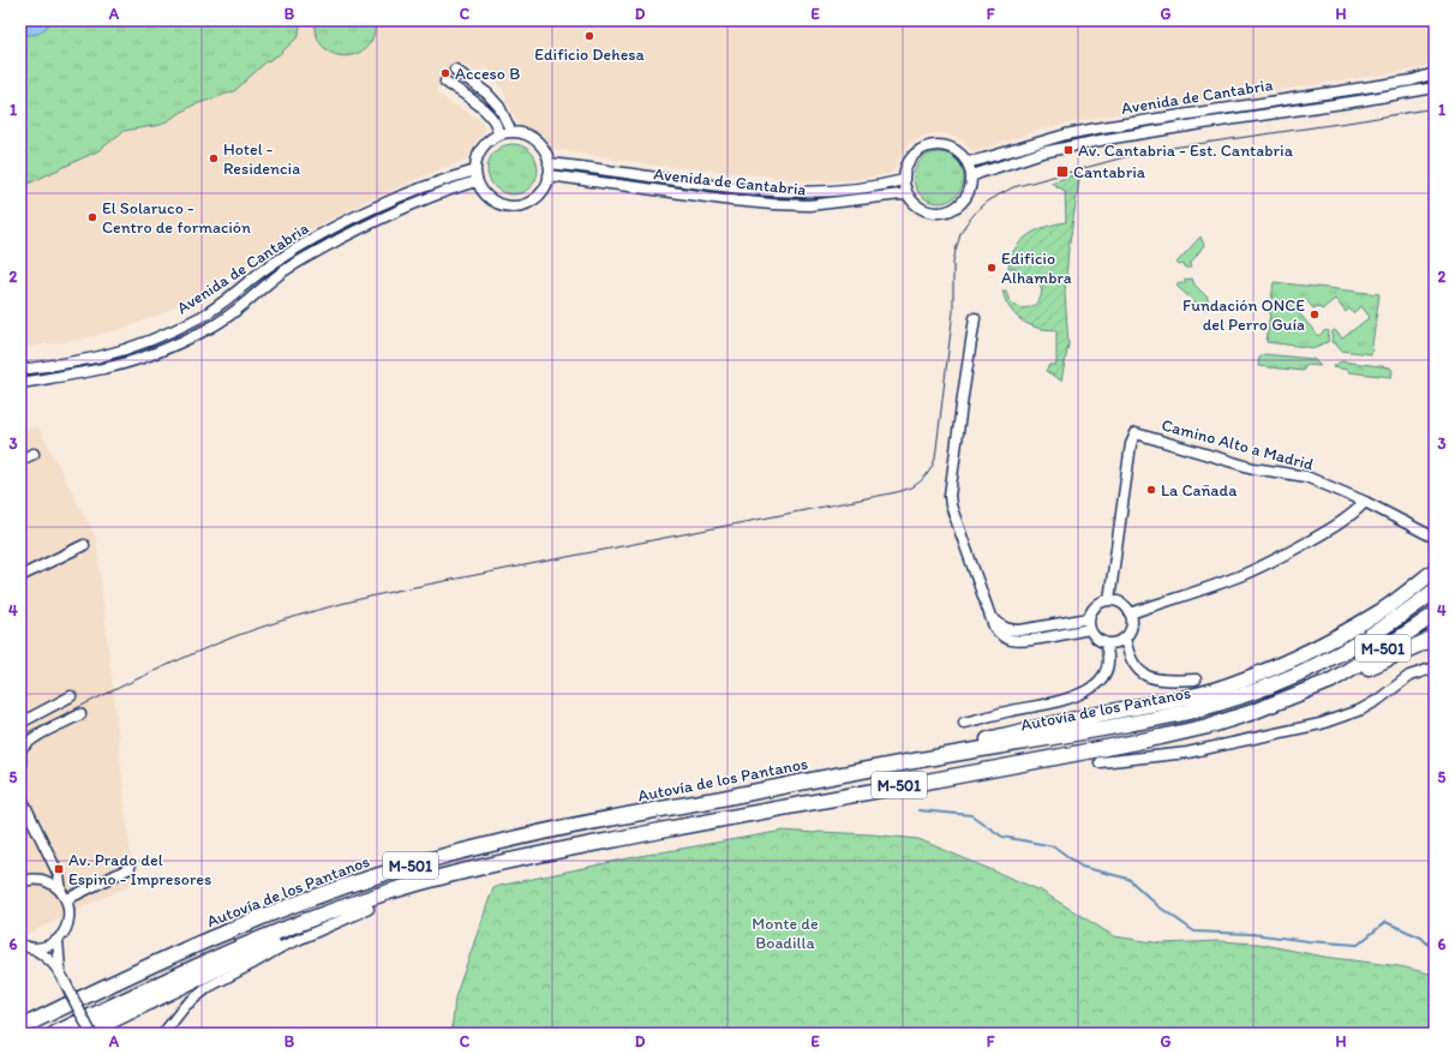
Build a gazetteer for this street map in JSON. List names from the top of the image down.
{
  "streets": {
    "highway": ["M-501", "Autovía de los Pantanos"],
    "street": ["Avenida de Cantabria", "Camino Alto a Madrid"]
  },
  "parks": ["Monte de Boadilla"],
  "places": {
    "other": [
      "Edificio Dehesa",
      "Acceso B",
      "Hotel - Residencia",
      "El Solaruco - Centro de formación",
      "Edificio Alhambra",
      "Fundación ONCE del Perro Guía",
      "La Cañada"
    ],
    "transit": ["Av. Cantabria - Est. Cantabria", "Cantabria", "Av. Prado del Espino - Impresores"]
  },
  "grid": {
    "columns": [
      "A",
      "B",
      "C",
      "D",
      "E",
      "F",
      "G",
      "H"
    ],
    "rows": [
      "1",
      "2",
      "3",
      "4",
      "5",
      "6"
    ]
  }
}
